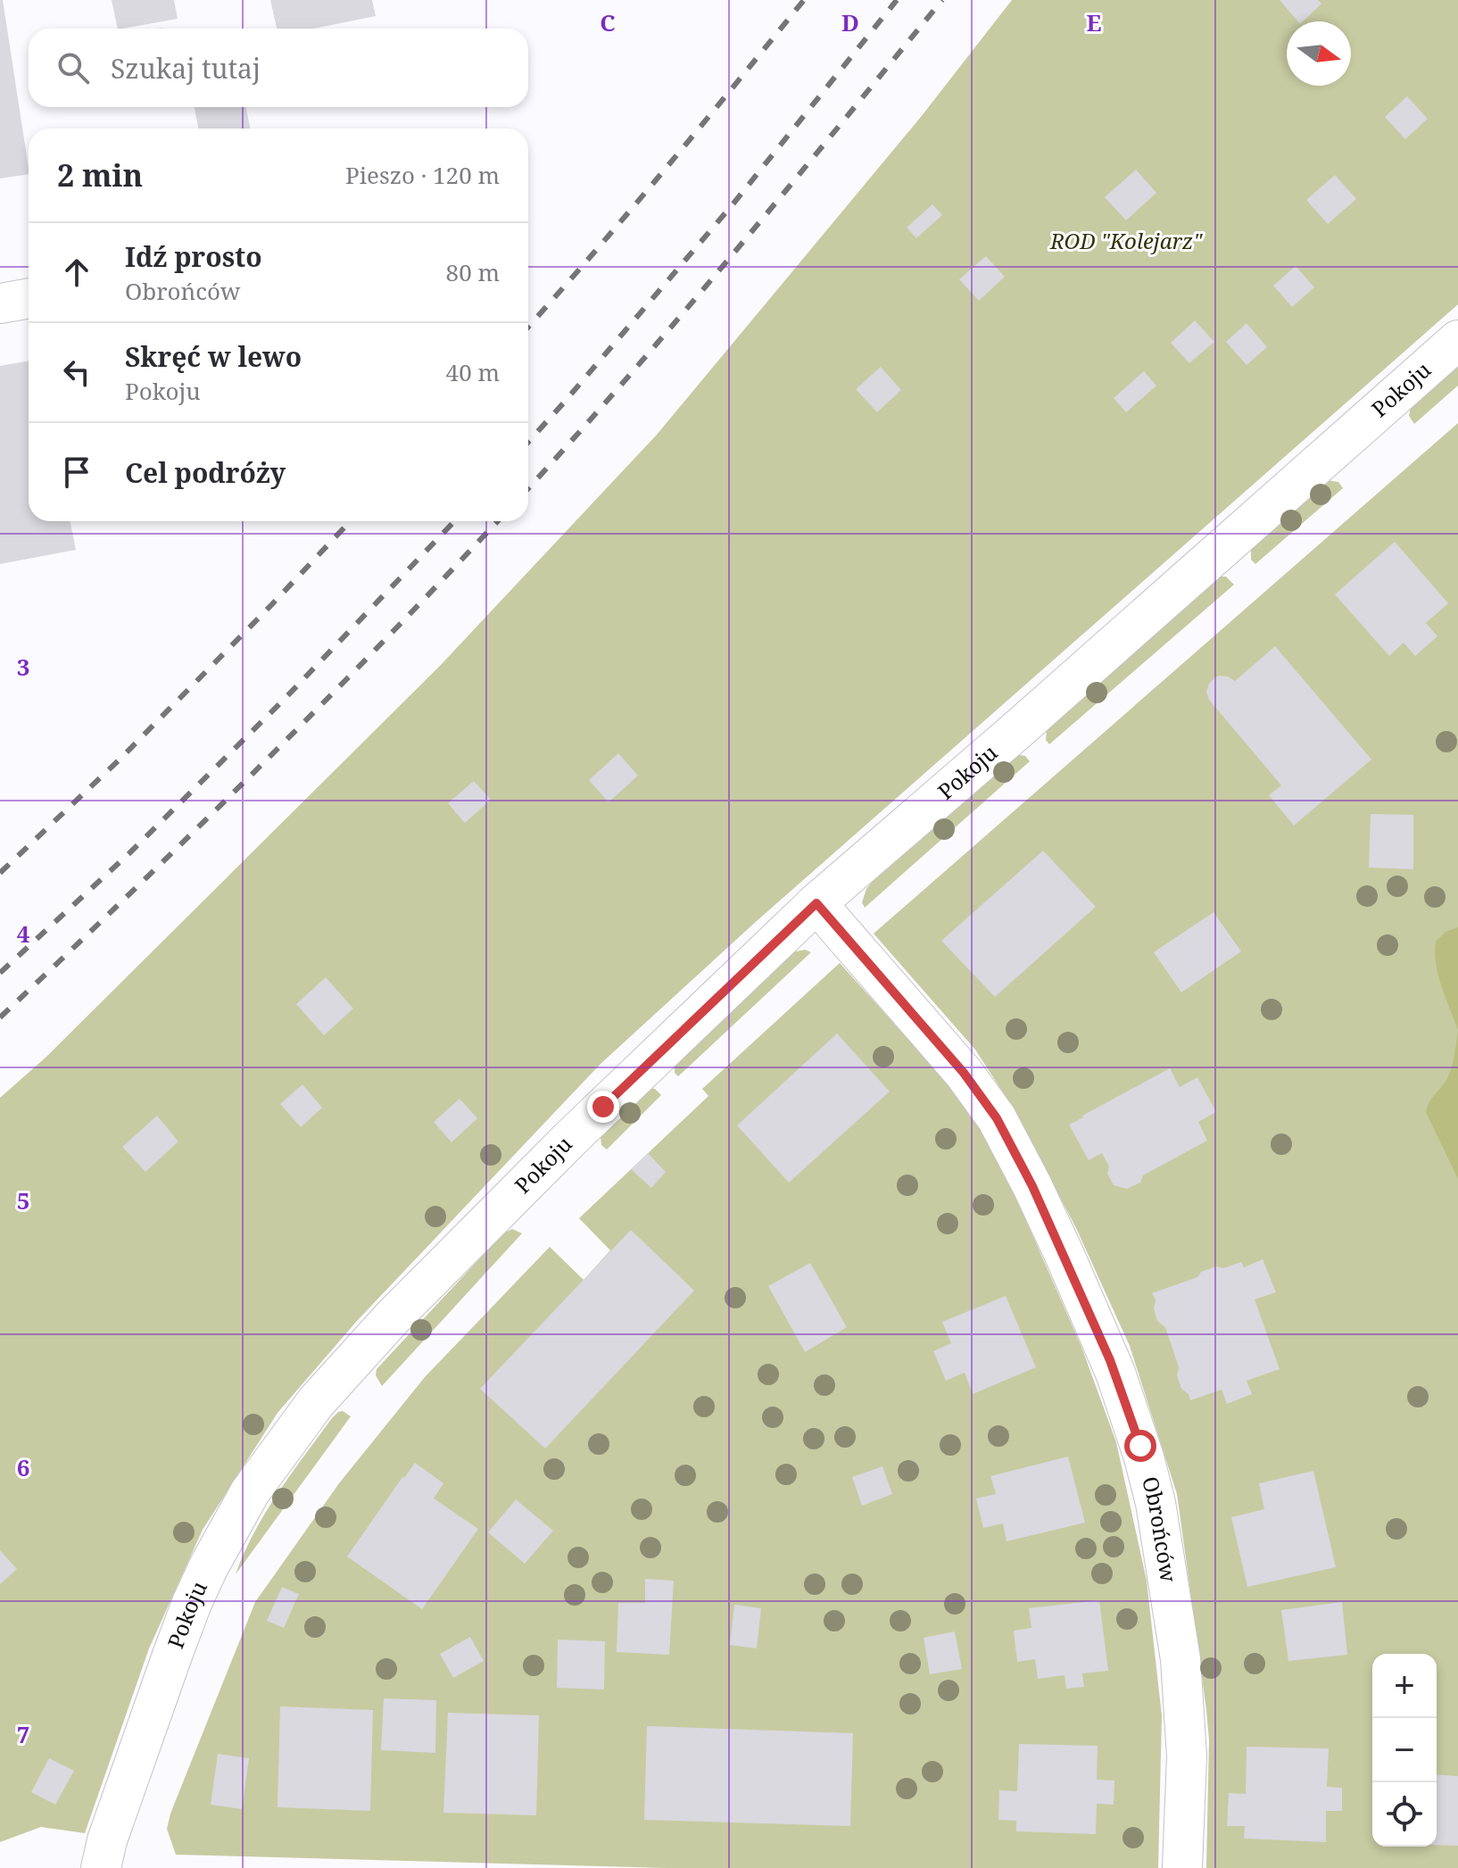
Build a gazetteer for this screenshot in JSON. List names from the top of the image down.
{
  "streets": {
    "street": ["Pokoju", "Obrońców"]
  },
  "crossings": [
    ["Pokoju", "Obrońców"]
  ],
  "parks": ["ROD \"Kolejarz\""],
  "north": "right",
  "page": {
    "search": "Szukaj tutaj",
    "heading": ["2 min", "Pieszo · 120 m"],
    "list": [
      ["Idź prosto", "Obrońców", "80 m"],
      ["Skręć w lewo", "Pokoju", "40 m"],
      "Cel podróży"
    ],
    "map_buttons": ["+", "−"]
  },
  "grid": {
    "columns": ["C", "D", "E"],
    "rows": [
      "3",
      "4",
      "5",
      "6",
      "7"
    ]
  }
}
